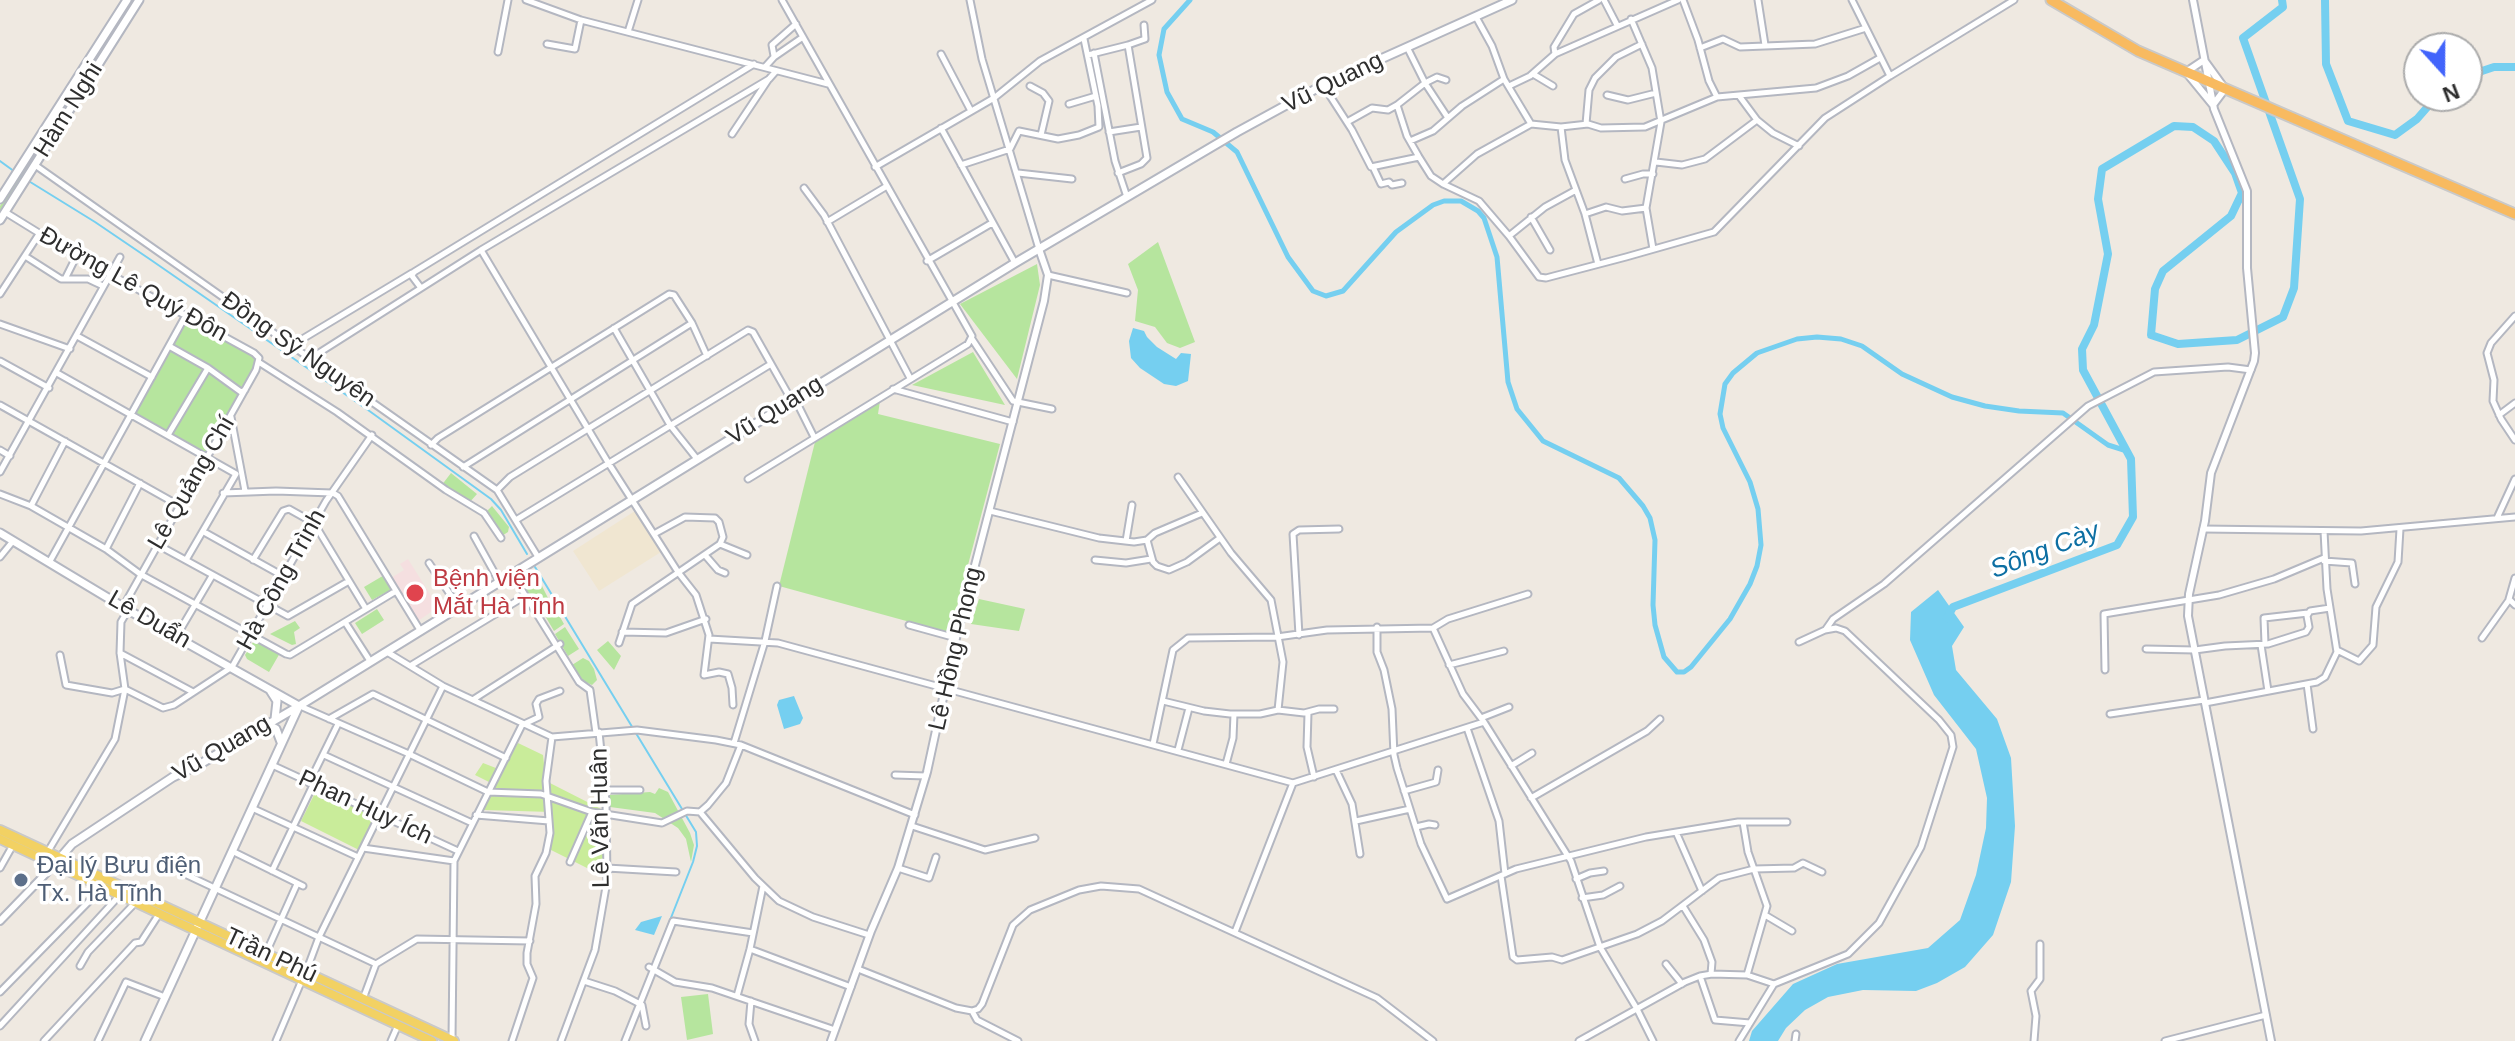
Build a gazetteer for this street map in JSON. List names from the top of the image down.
{
  "streets": {
    "main road": [
      "Vũ Quang",
      "Hàm Nghi",
      "Lê Duẩn",
      "Trần Phú"
    ],
    "street": [
      "Đường Lê Quý Đôn",
      "Đồng Sỹ Nguyên",
      "Lê Quảng Chí",
      "Hà Công Trình",
      "Lê Hồng Phong",
      "Phan Huy Ích",
      "Lê Văn Huân"
    ]
  },
  "crossings": [
    ["Vũ Quang", "Đồng Sỹ Nguyên"],
    ["Vũ Quang", "Lê Duẩn"],
    ["Vũ Quang", "Lê Hồng Phong"],
    ["Vũ Quang", "Lê Văn Huân"],
    ["Vũ Quang", "Trần Phú"],
    ["Hàm Nghi", "Đường Lê Quý Đôn"],
    ["Hàm Nghi", "Đồng Sỹ Nguyên"],
    ["Đường Lê Quý Đôn", "Lê Quảng Chí"],
    ["Đường Lê Quý Đôn", "Hà Công Trình"],
    ["Lê Quảng Chí", "Lê Duẩn"],
    ["Lê Quảng Chí", "Trần Phú"],
    ["Hà Công Trình", "Lê Duẩn"]
  ],
  "water": ["Sông Cày"],
  "places": ["Bệnh viện Mắt Hà Tĩnh", "Đại lý Bưu điện Tx. Hà Tĩnh"],
  "north": "bottom"
}
